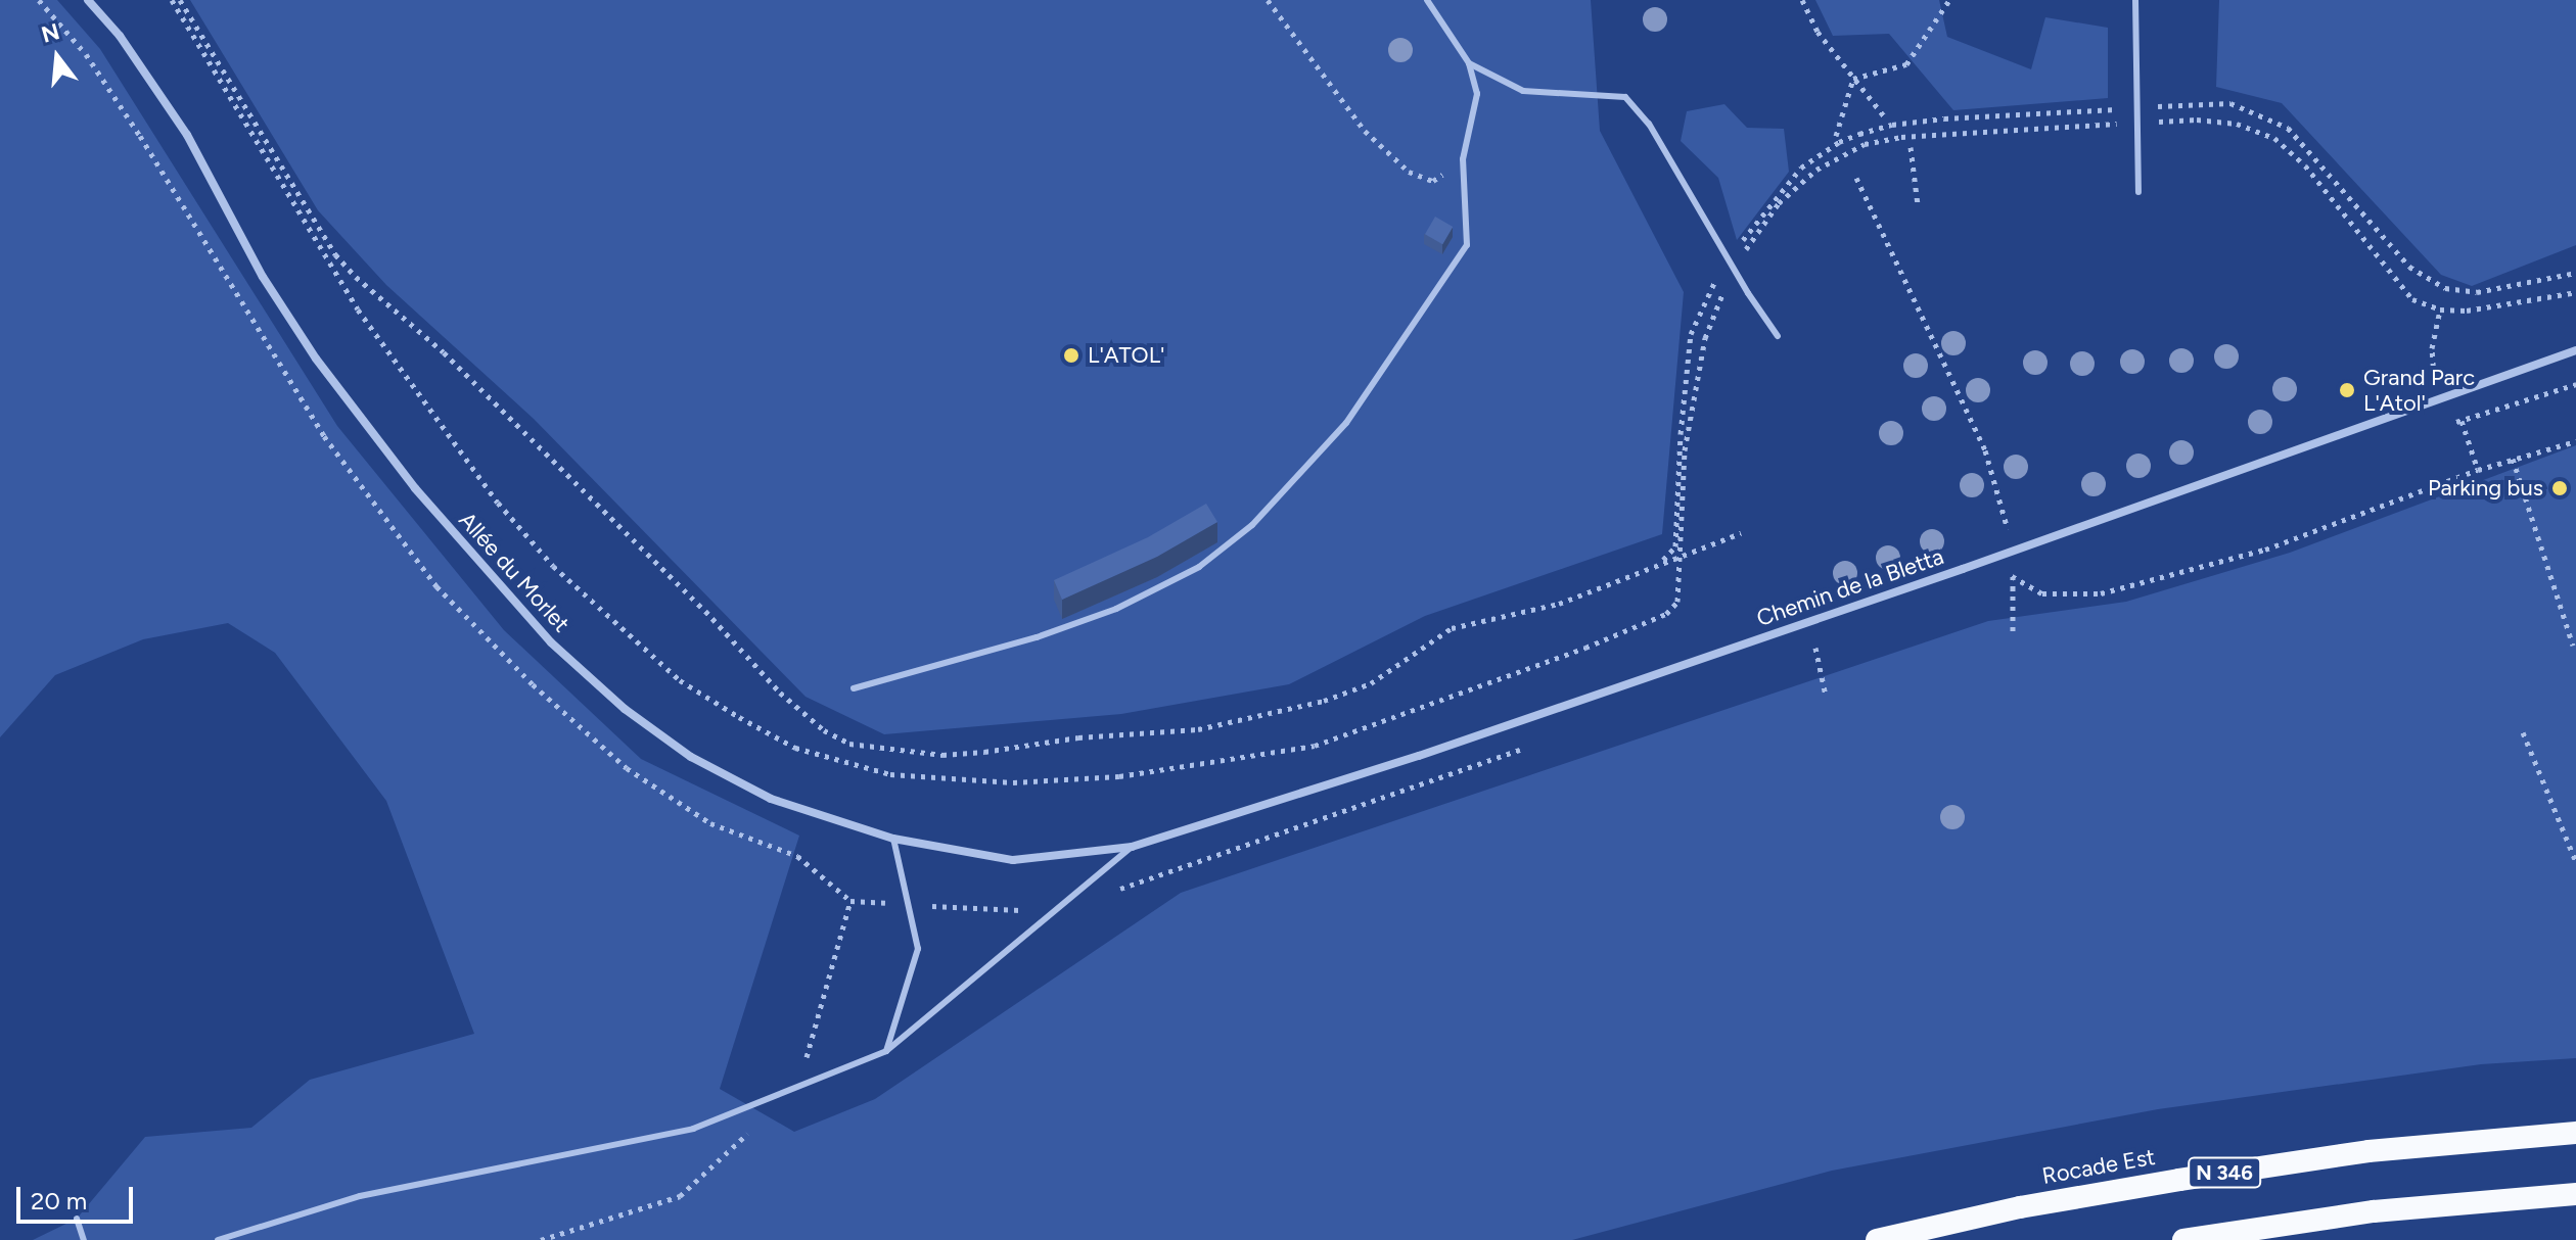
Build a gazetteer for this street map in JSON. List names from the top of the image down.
{
  "streets": {
    "highway": ["Rocade Est", "N 346"],
    "street": ["Allée du Morlet", "Chemin de la Bletta"]
  },
  "crossings": [
    ["Allée du Morlet", "Chemin de la Bletta"]
  ],
  "places": ["L'ATOL'", "Grand Parc L'Atol'", "Parking bus"],
  "scale_bar": "20 m",
  "north": "top"
}
